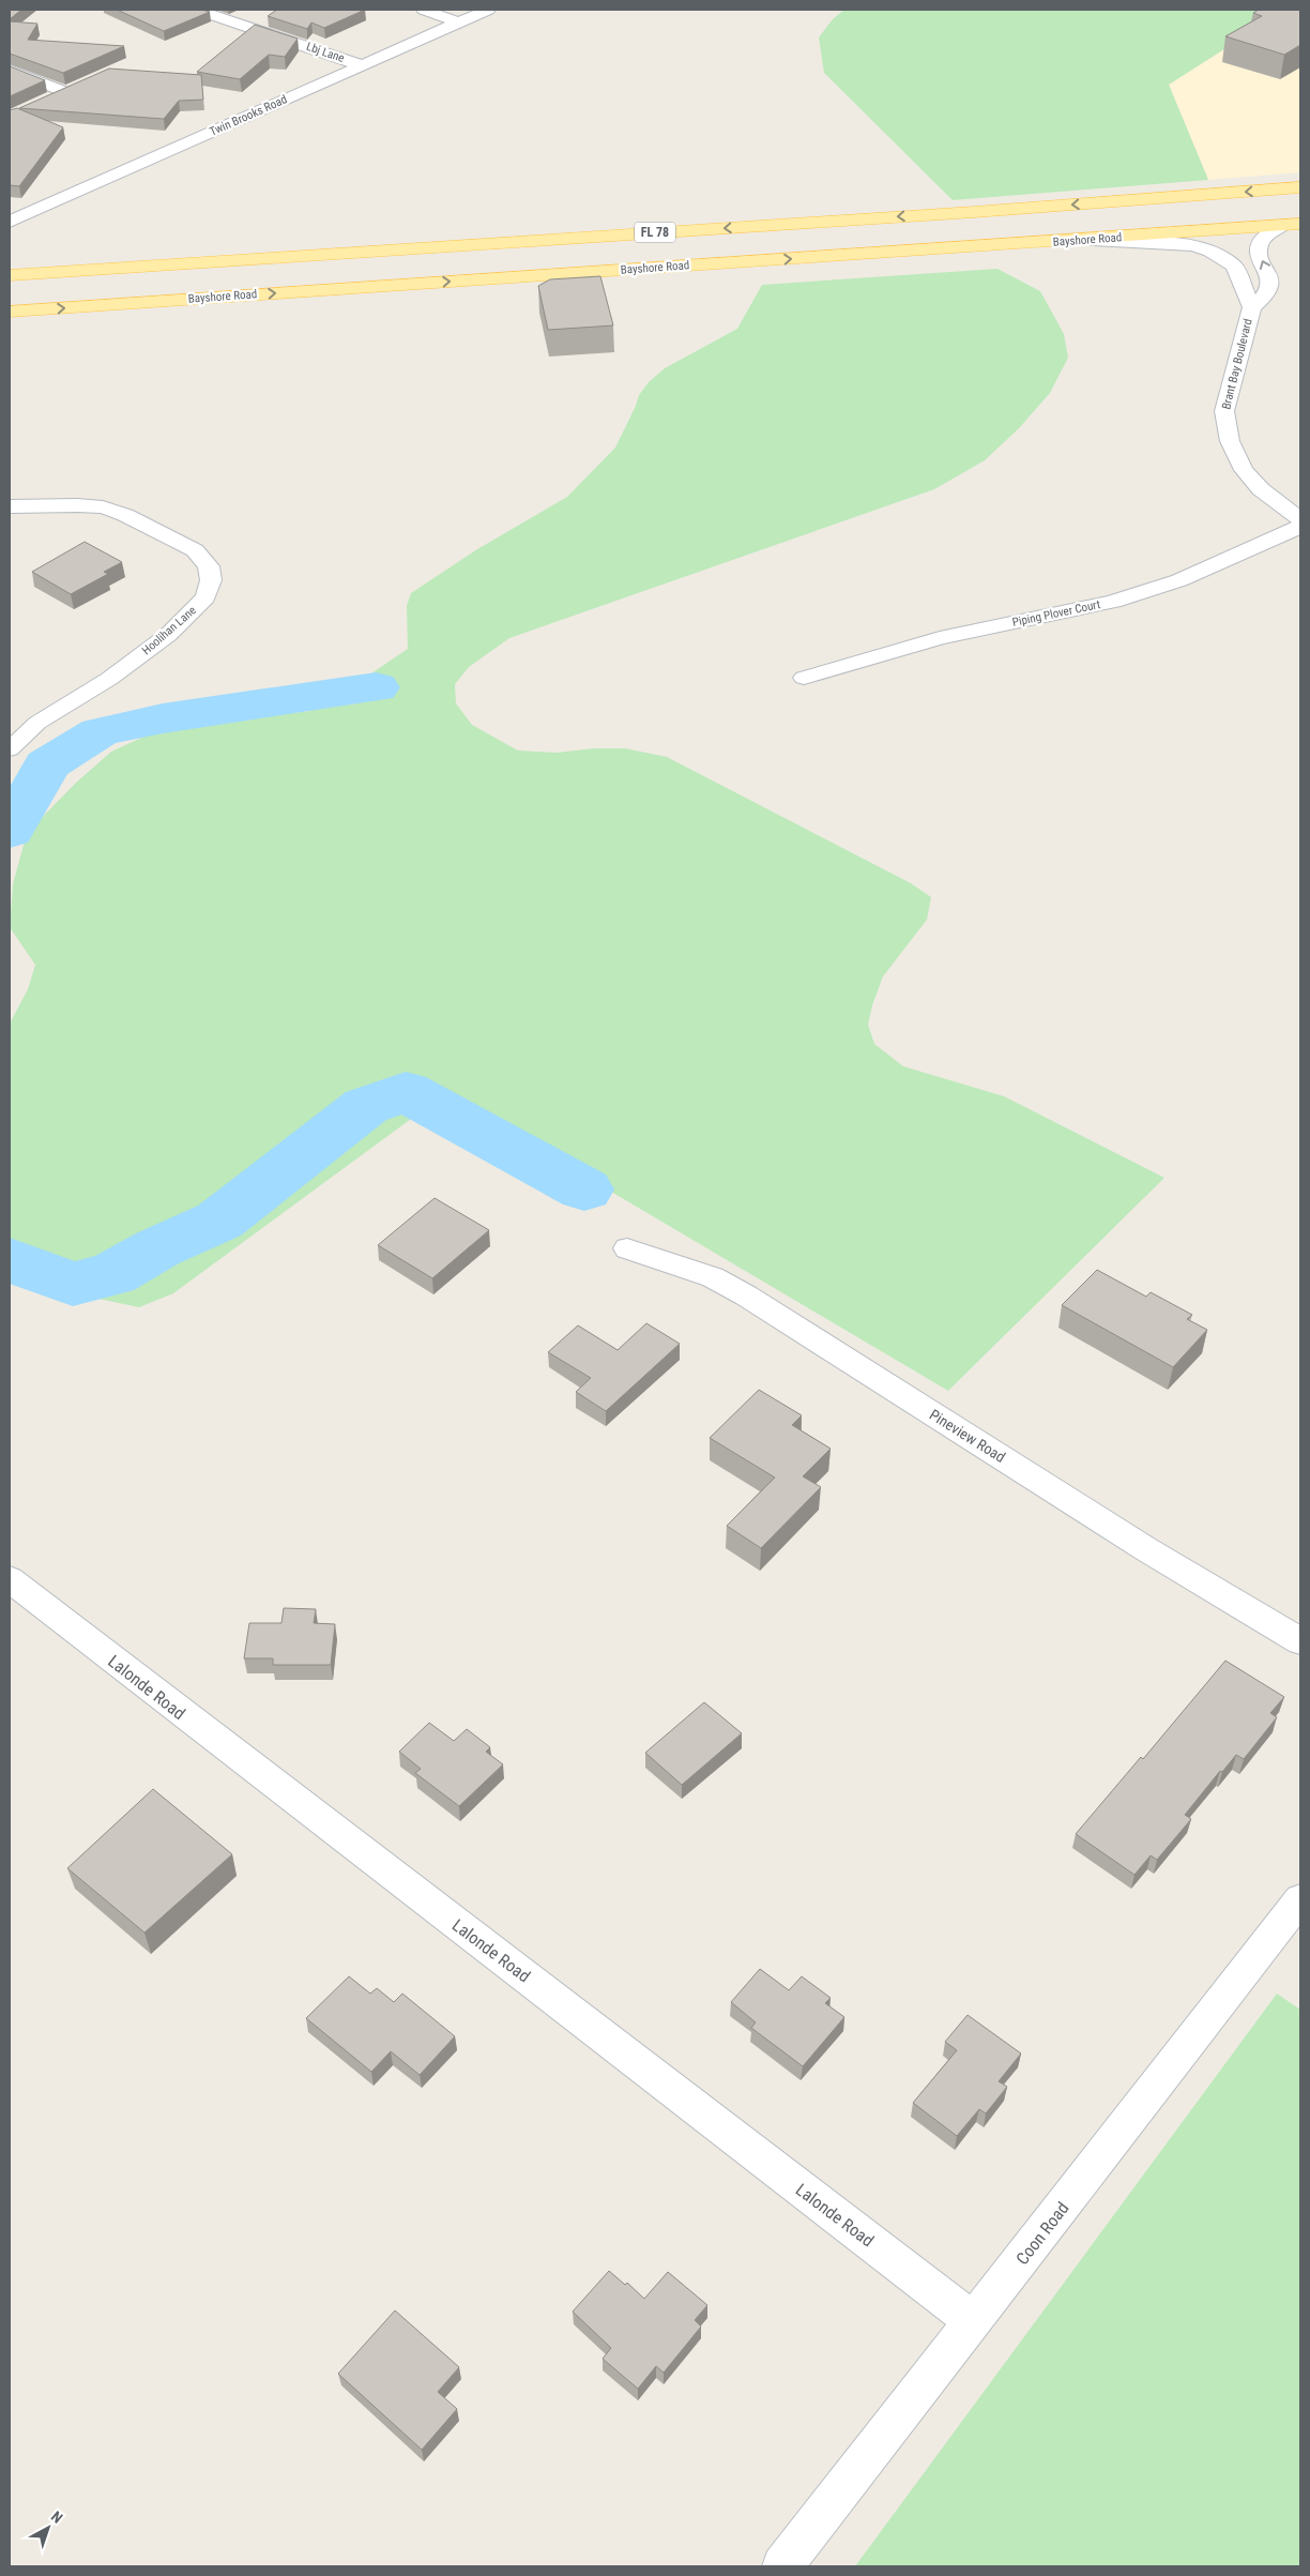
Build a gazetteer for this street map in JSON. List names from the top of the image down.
{
  "streets": {
    "main road": ["FL 78", "Bayshore Road"],
    "street": [
      "Lbj Lane",
      "Twin Brooks Road",
      "Brant Bay Boulevard",
      "Piping Plover Court",
      "Hoolihan Lane",
      "Pineview Road",
      "Lalonde Road",
      "Coon Road"
    ]
  },
  "crossings": [
    ["Lbj Lane", "Twin Brooks Road"],
    ["Bayshore Road", "Brant Bay Boulevard"],
    ["Lalonde Road", "Coon Road"]
  ],
  "north": "top right"
}
